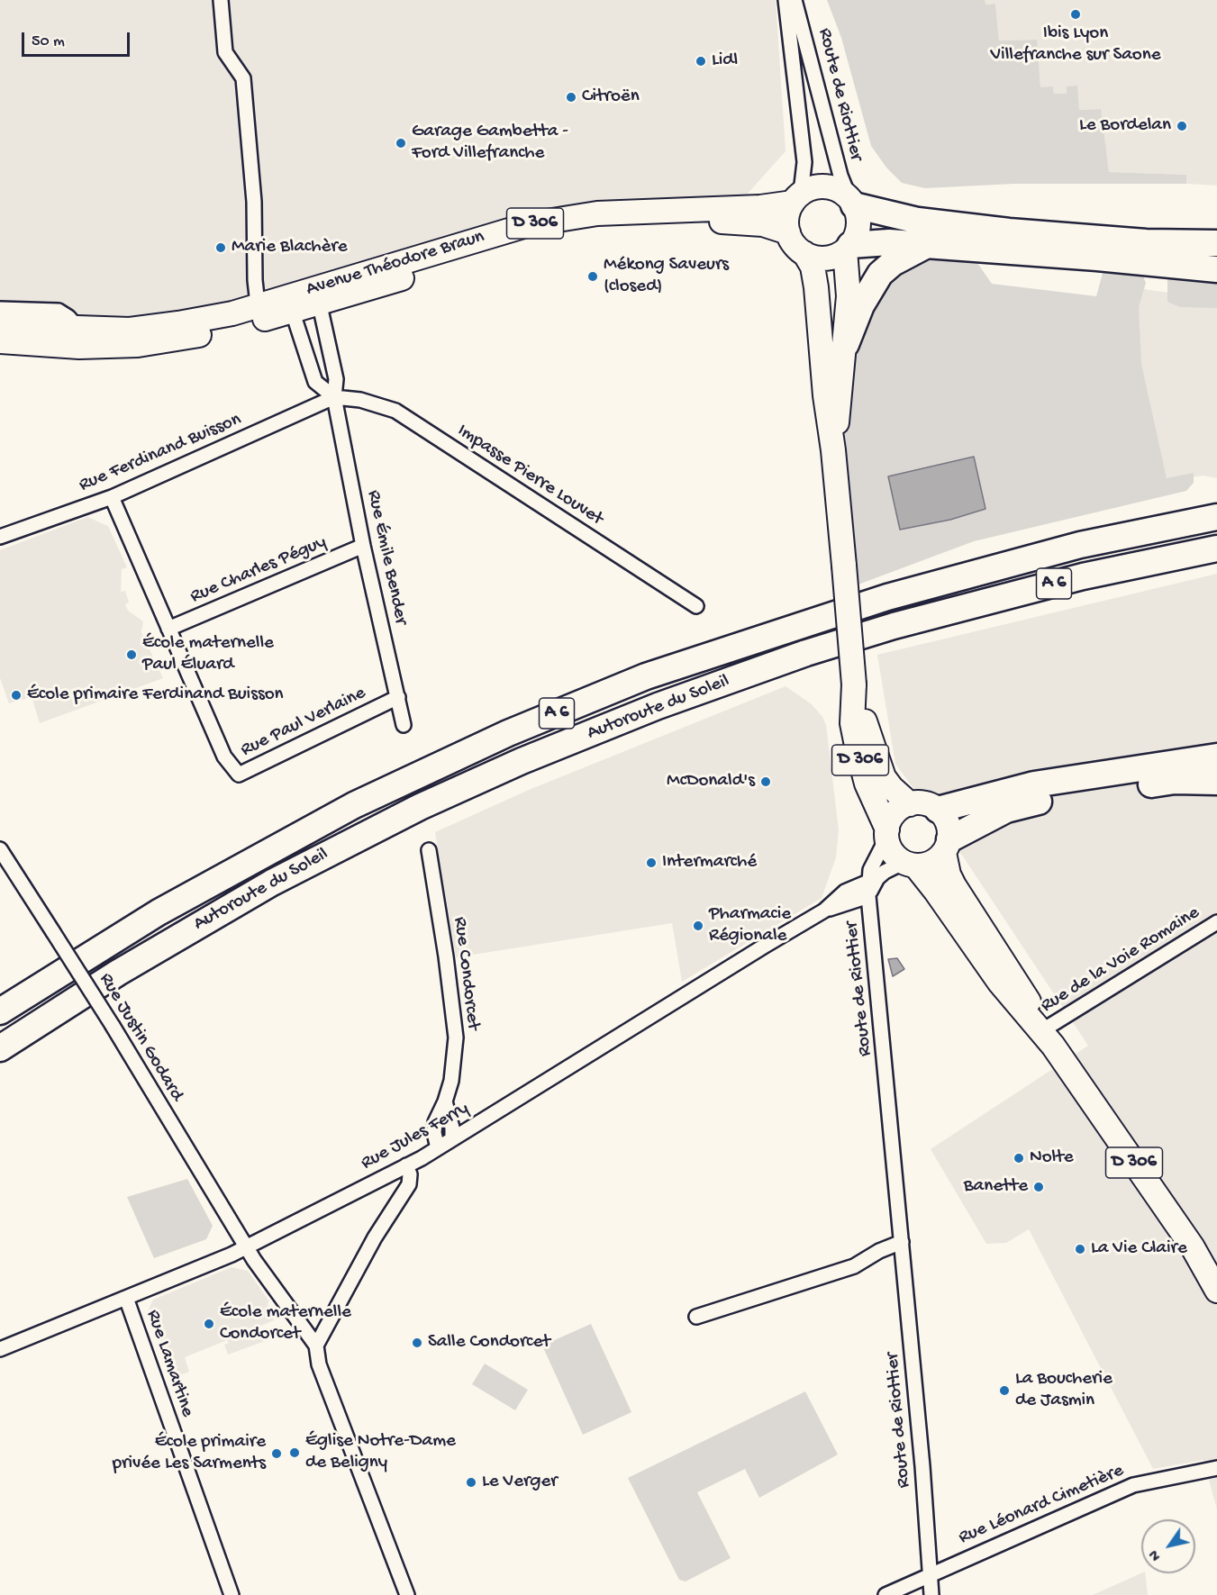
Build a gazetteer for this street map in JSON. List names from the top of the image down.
{
  "streets": {
    "highway": ["A 6", "Autoroute du Soleil"],
    "main road": ["D 306", "Avenue Théodore Braun"],
    "street": [
      "Route de Riottier",
      "Rue Ferdinand Buisson",
      "Impasse Pierre Louvet",
      "Rue Émile Bender",
      "Rue Charles Péguy",
      "Rue Paul Verlaine",
      "Rue de la Voie Romaine",
      "Rue Condorcet",
      "Rue Justin Godard",
      "Rue Jules Ferry",
      "Rue Lamartine",
      "Rue Léonard Cimetière"
    ]
  },
  "crossings": [
    ["Route de Riottier", "D 306"],
    ["Route de Riottier", "Avenue Théodore Braun"],
    ["Route de Riottier", "Rue Jules Ferry"],
    ["Route de Riottier", "Rue Léonard Cimetière"],
    ["D 306", "Avenue Théodore Braun"],
    ["D 306", "Rue de la Voie Romaine"],
    ["Avenue Théodore Braun", "Rue Émile Bender"],
    ["Rue Ferdinand Buisson", "Impasse Pierre Louvet"],
    ["Rue Ferdinand Buisson", "Rue Émile Bender"],
    ["Rue Ferdinand Buisson", "Rue Paul Verlaine"],
    ["Impasse Pierre Louvet", "Rue Émile Bender"],
    ["Rue Émile Bender", "Rue Charles Péguy"],
    ["Rue Émile Bender", "Rue Paul Verlaine"],
    ["Rue Charles Péguy", "Rue Paul Verlaine"],
    ["Rue Condorcet", "Rue Jules Ferry"],
    ["Rue Justin Godard", "Rue Jules Ferry"],
    ["Rue Jules Ferry", "Rue Lamartine"]
  ],
  "places": [
    "Ibis Lyon Villefranche sur Saone",
    "Lidl",
    "Citroën",
    "Le Bordelan",
    "Garage Gambetta - Ford Villefranche",
    "Marie Blachère",
    "Mékong Saveurs (closed)",
    "École maternelle Paul Éluard",
    "École primaire Ferdinand Buisson",
    "McDonald's",
    "Intermarché",
    "Pharmacie Régionale",
    "Nolte",
    "Banette",
    "La Vie Claire",
    "École maternelle Condorcet",
    "Salle Condorcet",
    "La Boucherie de Jasmin",
    "Église Notre-Dame de Beligny",
    "École primaire privée Les Sarments",
    "Le Verger"
  ],
  "scale_bar": "50 m",
  "north": "bottom left"
}
